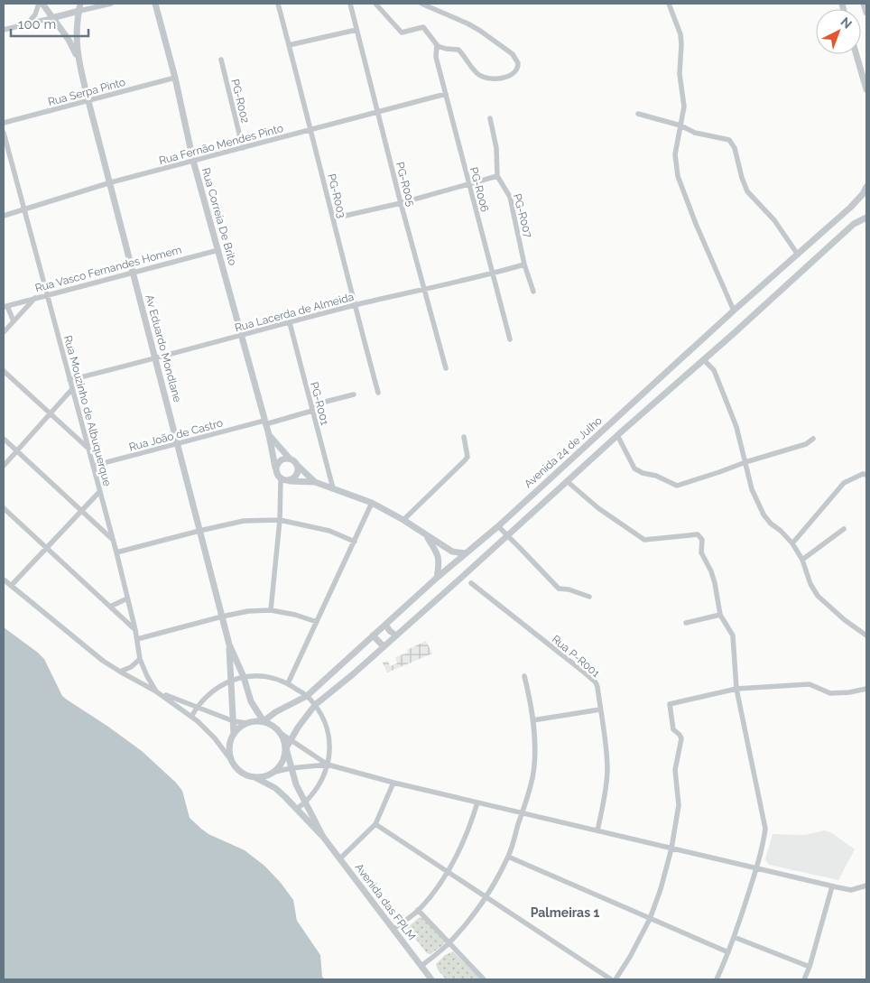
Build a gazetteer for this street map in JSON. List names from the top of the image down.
{
  "streets": {
    "street": [
      "Rua Serpa Pinto",
      "PG-R002",
      "Rua Fernão Mendes Pinto",
      "PG-R005",
      "PG-R006",
      "PG-R003",
      "PG-R007",
      "Rua Correia De Brito",
      "Rua Vasco Fernandes Homem",
      "Rua Lacerda de Almeida",
      "Av Eduardo Mondlane",
      "PG-R001",
      "Rua Mouzinho de Albuquerque",
      "Rua João de Castro",
      "Avenida 24 de Julho",
      "Rua P-R001",
      "Avenida das FPLM"
    ]
  },
  "crossings": [
    ["Rua Serpa Pinto", "Rua Correia De Brito"],
    ["Rua Serpa Pinto", "Av Eduardo Mondlane"],
    ["PG-R002", "Rua Fernão Mendes Pinto"],
    ["Rua Fernão Mendes Pinto", "PG-R005"],
    ["Rua Fernão Mendes Pinto", "PG-R006"],
    ["Rua Fernão Mendes Pinto", "PG-R003"],
    ["Rua Fernão Mendes Pinto", "Rua Correia De Brito"],
    ["Rua Fernão Mendes Pinto", "Av Eduardo Mondlane"],
    ["Rua Fernão Mendes Pinto", "Rua Mouzinho de Albuquerque"],
    ["PG-R005", "Rua Lacerda de Almeida"],
    ["PG-R006", "Rua Lacerda de Almeida"],
    ["PG-R003", "Rua Lacerda de Almeida"],
    ["PG-R007", "Rua Lacerda de Almeida"],
    ["Rua Correia De Brito", "Rua Vasco Fernandes Homem"],
    ["Rua Correia De Brito", "Rua Lacerda de Almeida"],
    ["Rua Correia De Brito", "Rua João de Castro"],
    ["Rua Vasco Fernandes Homem", "Av Eduardo Mondlane"],
    ["Rua Vasco Fernandes Homem", "Rua Mouzinho de Albuquerque"],
    ["Rua Lacerda de Almeida", "Av Eduardo Mondlane"],
    ["Rua Lacerda de Almeida", "PG-R001"],
    ["Rua Lacerda de Almeida", "Rua Mouzinho de Albuquerque"],
    ["Av Eduardo Mondlane", "Rua João de Castro"],
    ["PG-R001", "Rua João de Castro"],
    ["Rua Mouzinho de Albuquerque", "Rua João de Castro"],
    ["Avenida 24 de Julho", "Avenida das FPLM"]
  ],
  "districts": ["Palmeiras 1"],
  "scale_bar": "100 m",
  "north": "top right"
}
